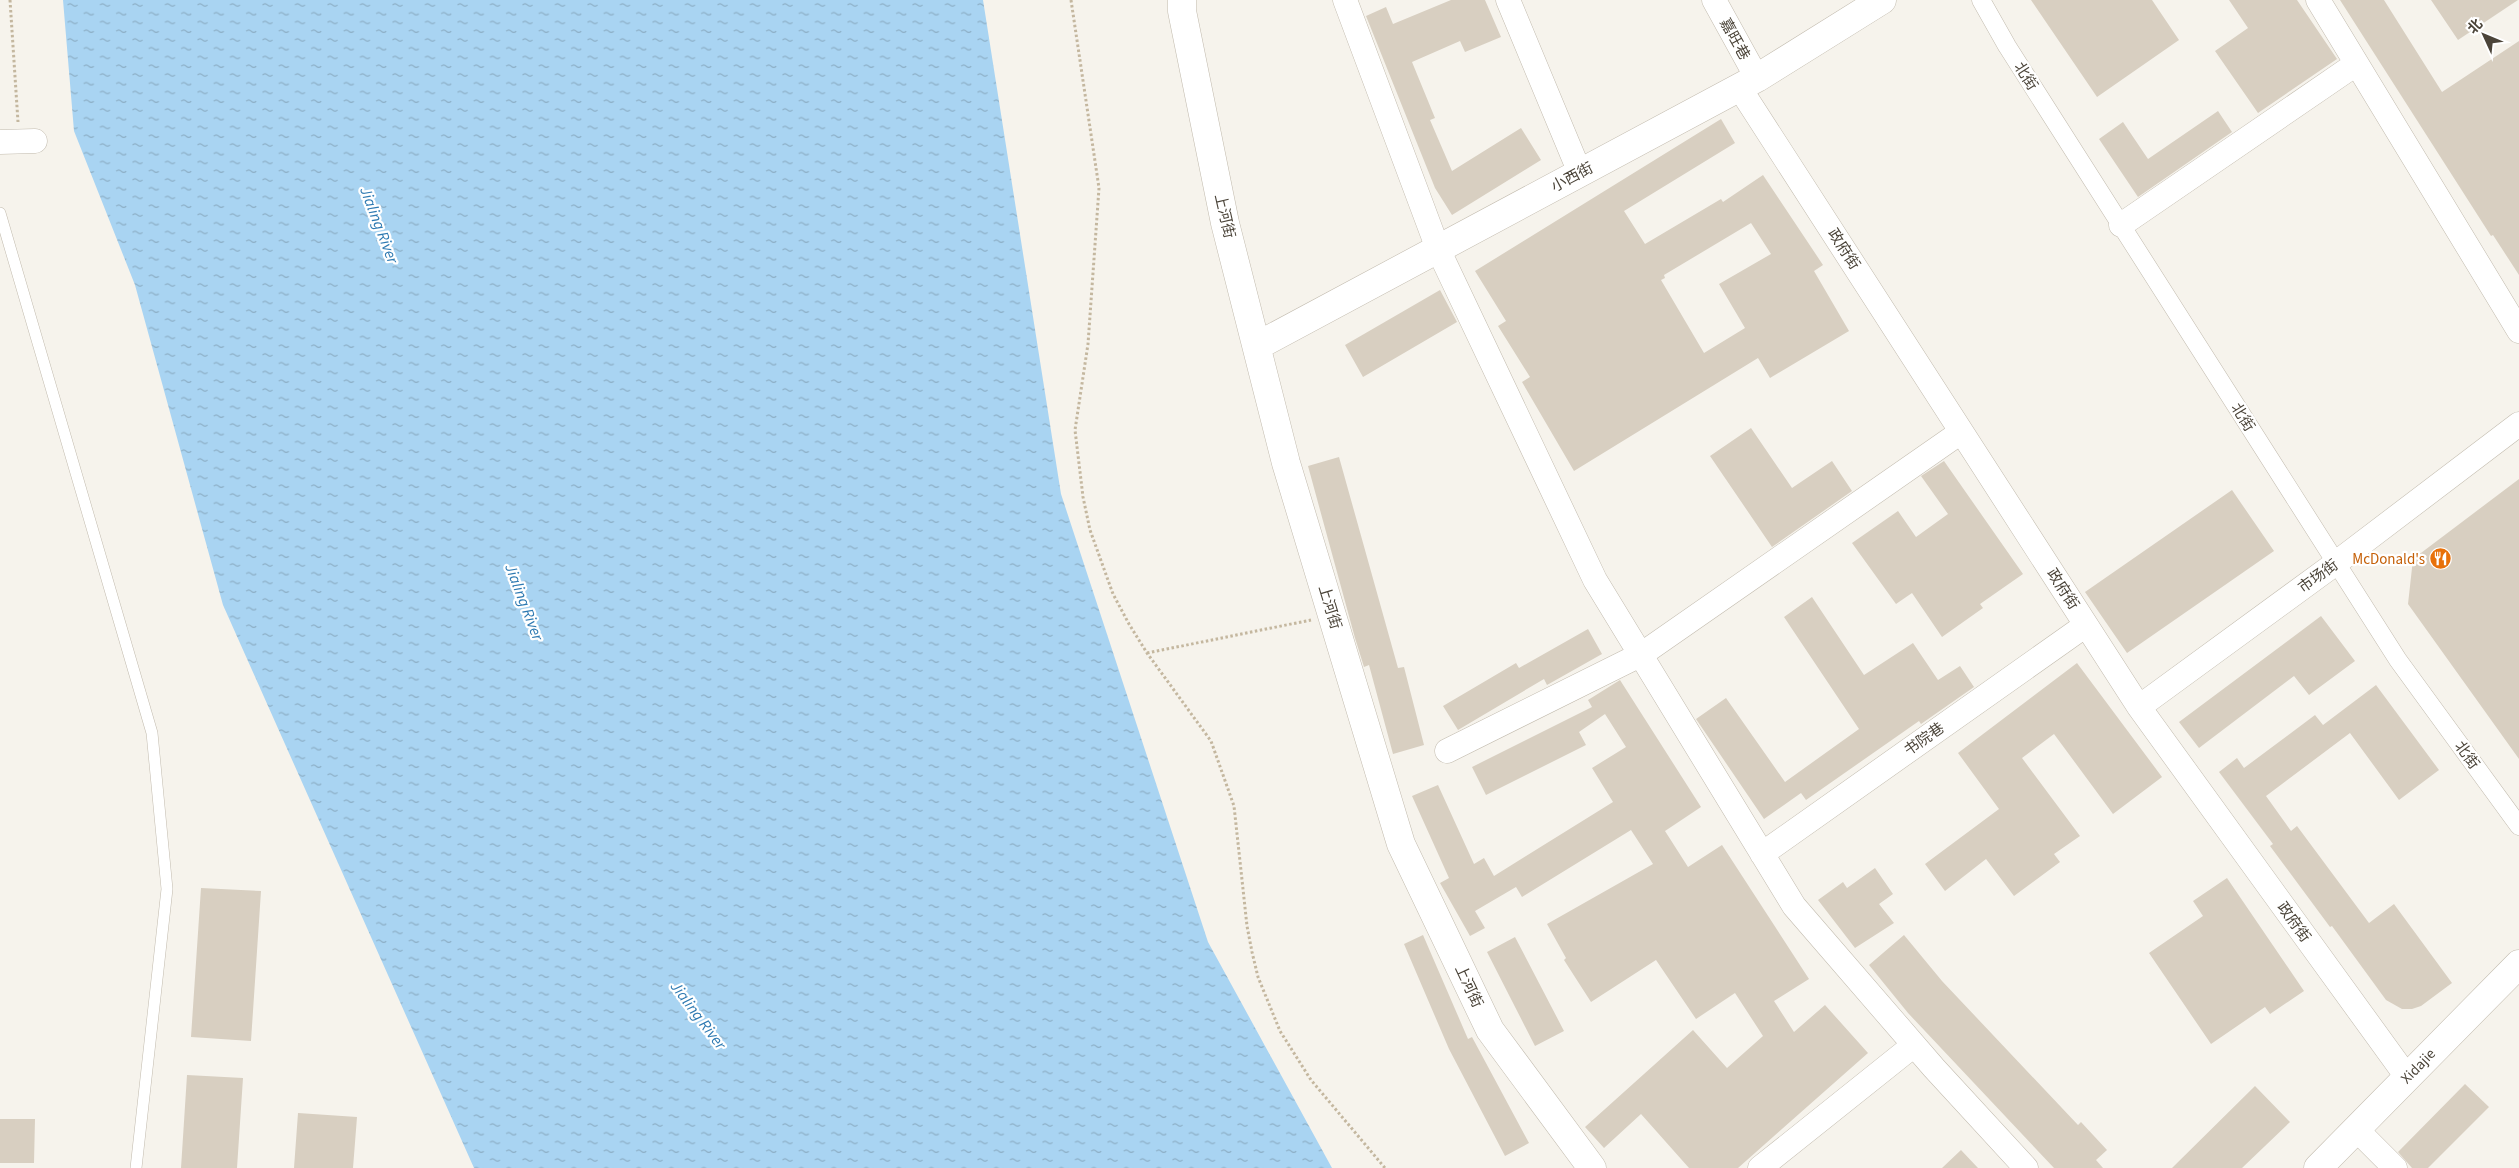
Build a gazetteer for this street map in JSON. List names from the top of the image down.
{
  "streets": {
    "street": [
      "嘉旺巷",
      "北街",
      "小西街",
      "上河街",
      "政府街",
      "市场街",
      "书院巷",
      "Xidajie"
    ]
  },
  "crossings": [
    ["嘉旺巷", "小西街"],
    ["嘉旺巷", "政府街"],
    ["北街", "市场街"],
    ["小西街", "上河街"],
    ["小西街", "政府街"],
    ["政府街", "市场街"],
    ["政府街", "书院巷"],
    ["政府街", "Xidajie"]
  ],
  "water": ["Jialing River"],
  "places": {
    "restaurant": ["McDonald's"]
  },
  "north": "top left"
}
